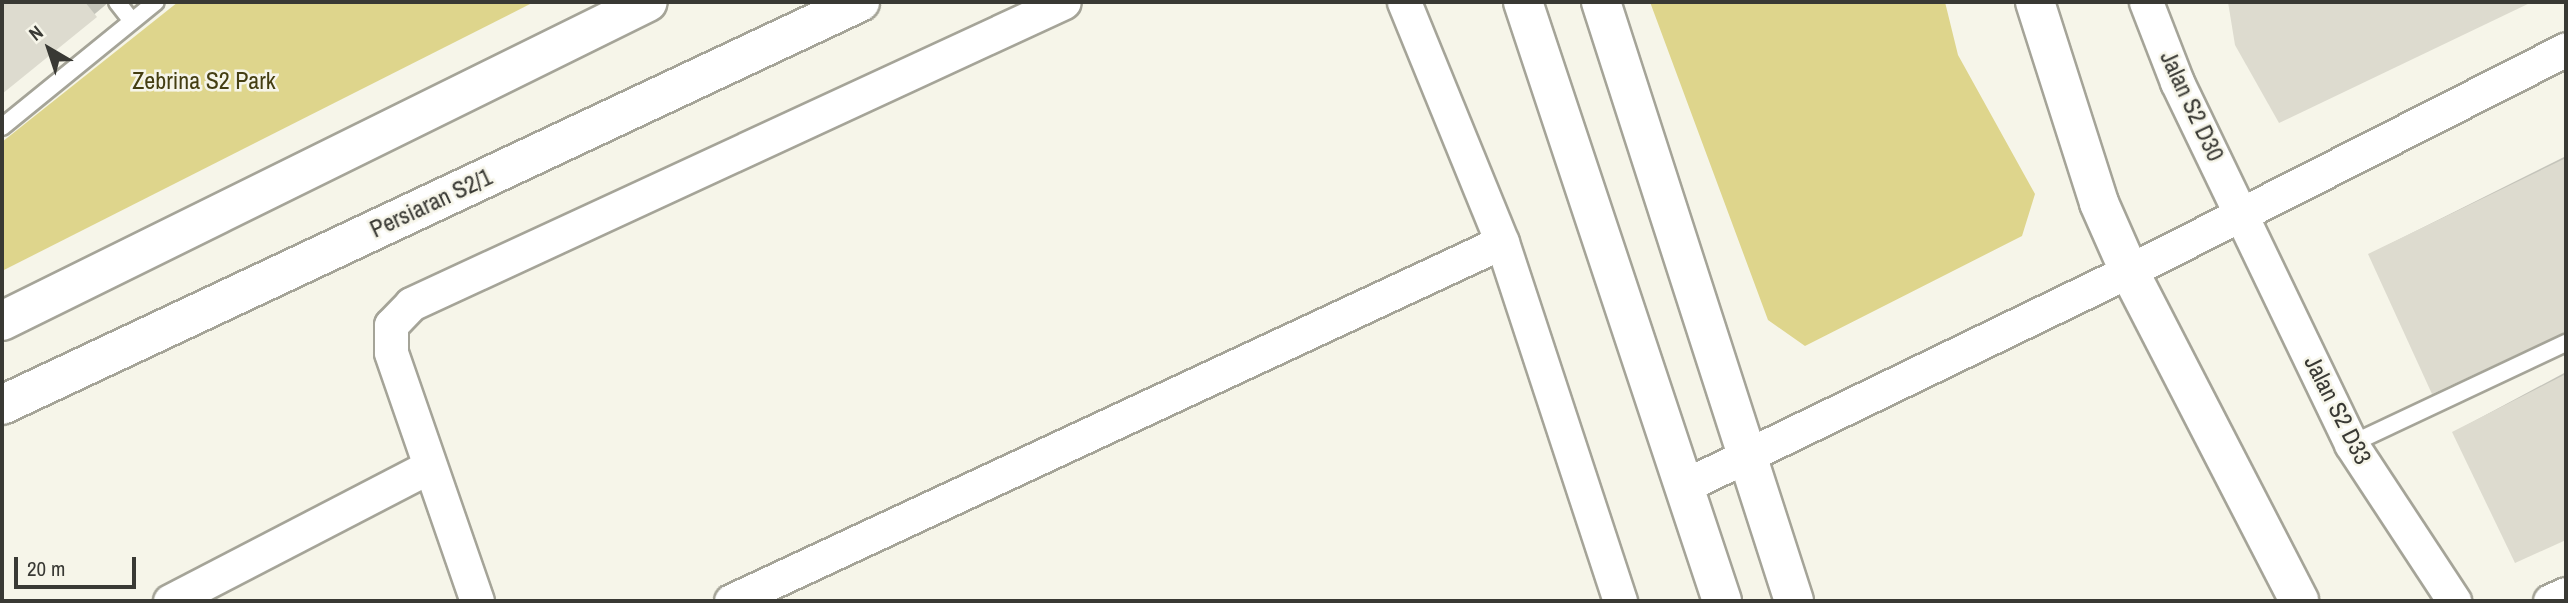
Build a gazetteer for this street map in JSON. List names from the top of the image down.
{
  "streets": {
    "street": ["Jalan S2 D30", "Persiaran S2/1", "Jalan S2 D33"]
  },
  "crossings": [
    ["Jalan S2 D30", "Jalan S2 D33"]
  ],
  "parks": ["Zebrina S2 Park"],
  "scale_bar": "20 m",
  "north": "top left"
}
